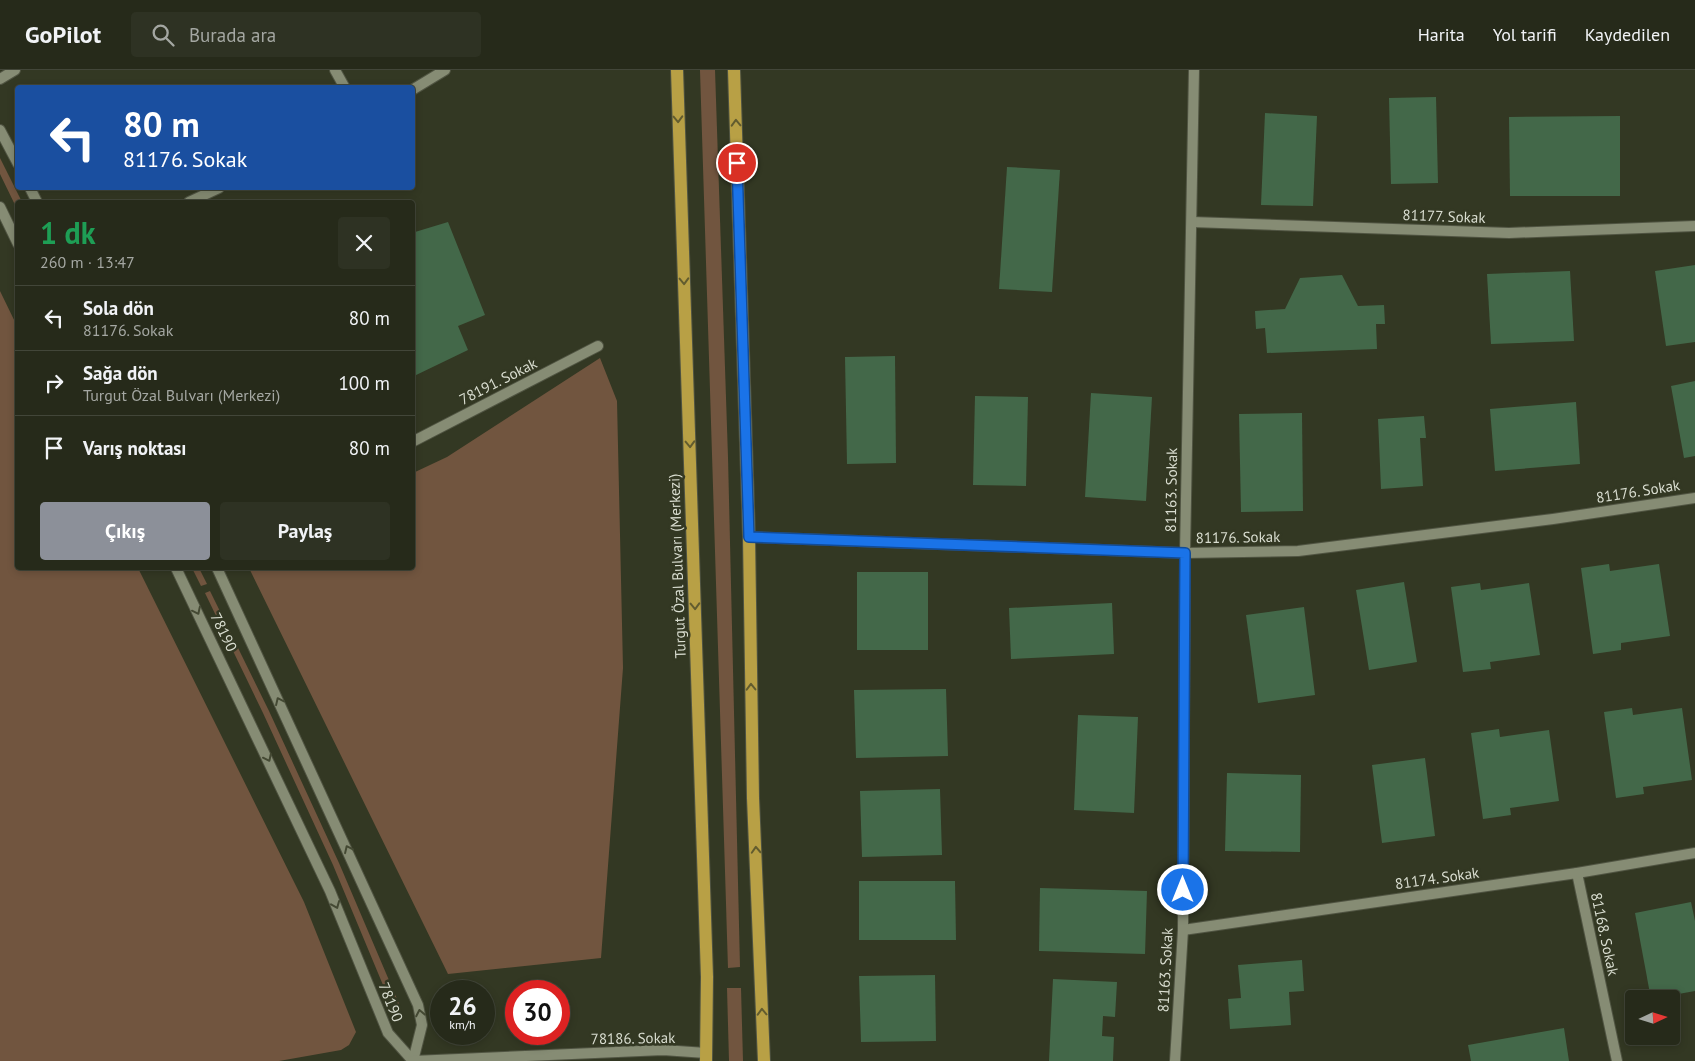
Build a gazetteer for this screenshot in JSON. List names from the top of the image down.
{
  "streets": {
    "main road": ["Turgut Özal Bulvarı (Merkezi)"],
    "street": [
      "81177. Sokak",
      "78191. Sokak",
      "81163. Sokak",
      "81176. Sokak",
      "78190",
      "81174. Sokak",
      "81168. Sokak",
      "78186. Sokak"
    ]
  },
  "crossings": [
    ["81177. Sokak", "81163. Sokak"],
    ["81163. Sokak", "81176. Sokak"],
    ["81163. Sokak", "81174. Sokak"],
    ["Turgut Özal Bulvarı (Merkezi)", "78186. Sokak"],
    ["78190", "78186. Sokak"],
    ["81174. Sokak", "81168. Sokak"]
  ],
  "north": "right",
  "page": {
    "header": "GoPilot",
    "search": "Burada ara",
    "nav": ["Harita", "Yol tarifi", "Kaydedilen"],
    "turn": ["80 m", "81176. Sokak"],
    "heading": ["1 dk", "260 m · 13:47"],
    "list": [
      {
        "name": "Sola dön",
        "note": "81176. Sokak",
        "value": "80 m"
      },
      {
        "name": "Sağa dön",
        "note": "Turgut Özal Bulvarı (Merkezi)",
        "value": "100 m"
      },
      {
        "name": "Varış noktası",
        "value": "80 m"
      }
    ],
    "buttons": ["Çıkış", "Paylaş"],
    "speed": "26 km/h",
    "limit": "30"
  }
}
